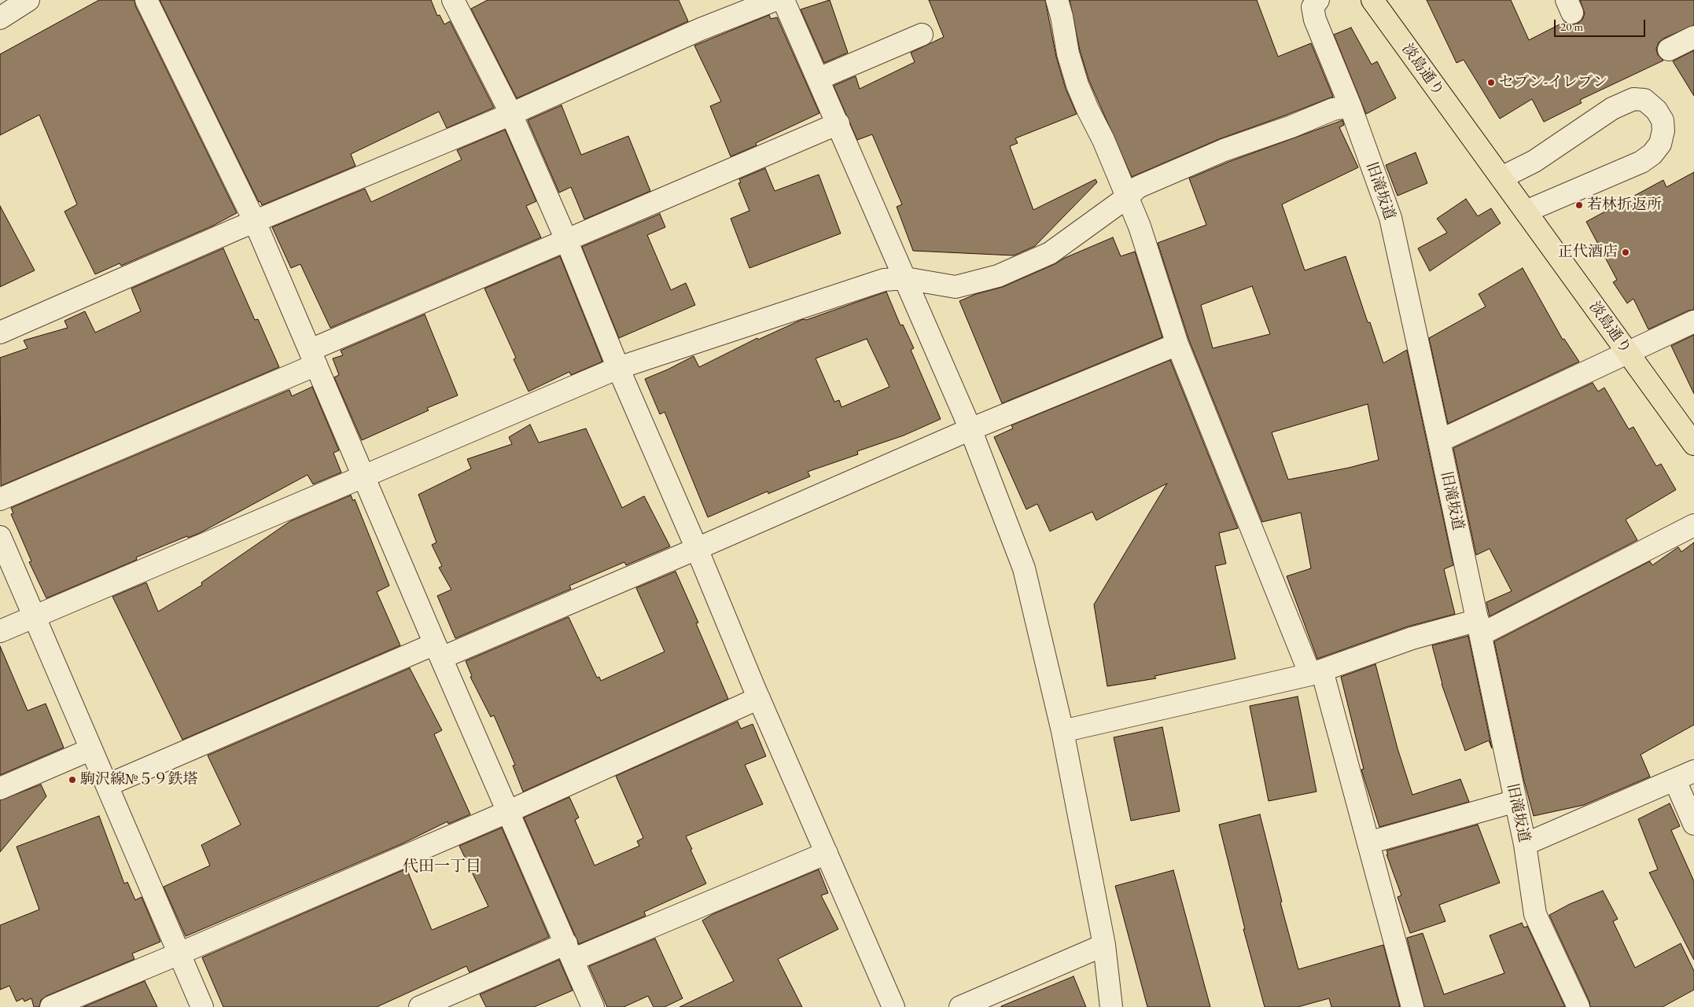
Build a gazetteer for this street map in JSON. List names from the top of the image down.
{
  "streets": {
    "main road": ["淡島通り"],
    "street": ["旧滝坂道"]
  },
  "districts": ["代田一丁目"],
  "places": [
    "セブン-イレブン",
    "若林折返所",
    "正代酒店",
    "駒沢線№５９鉄塔"
  ],
  "scale_bar": "20 m"
}
